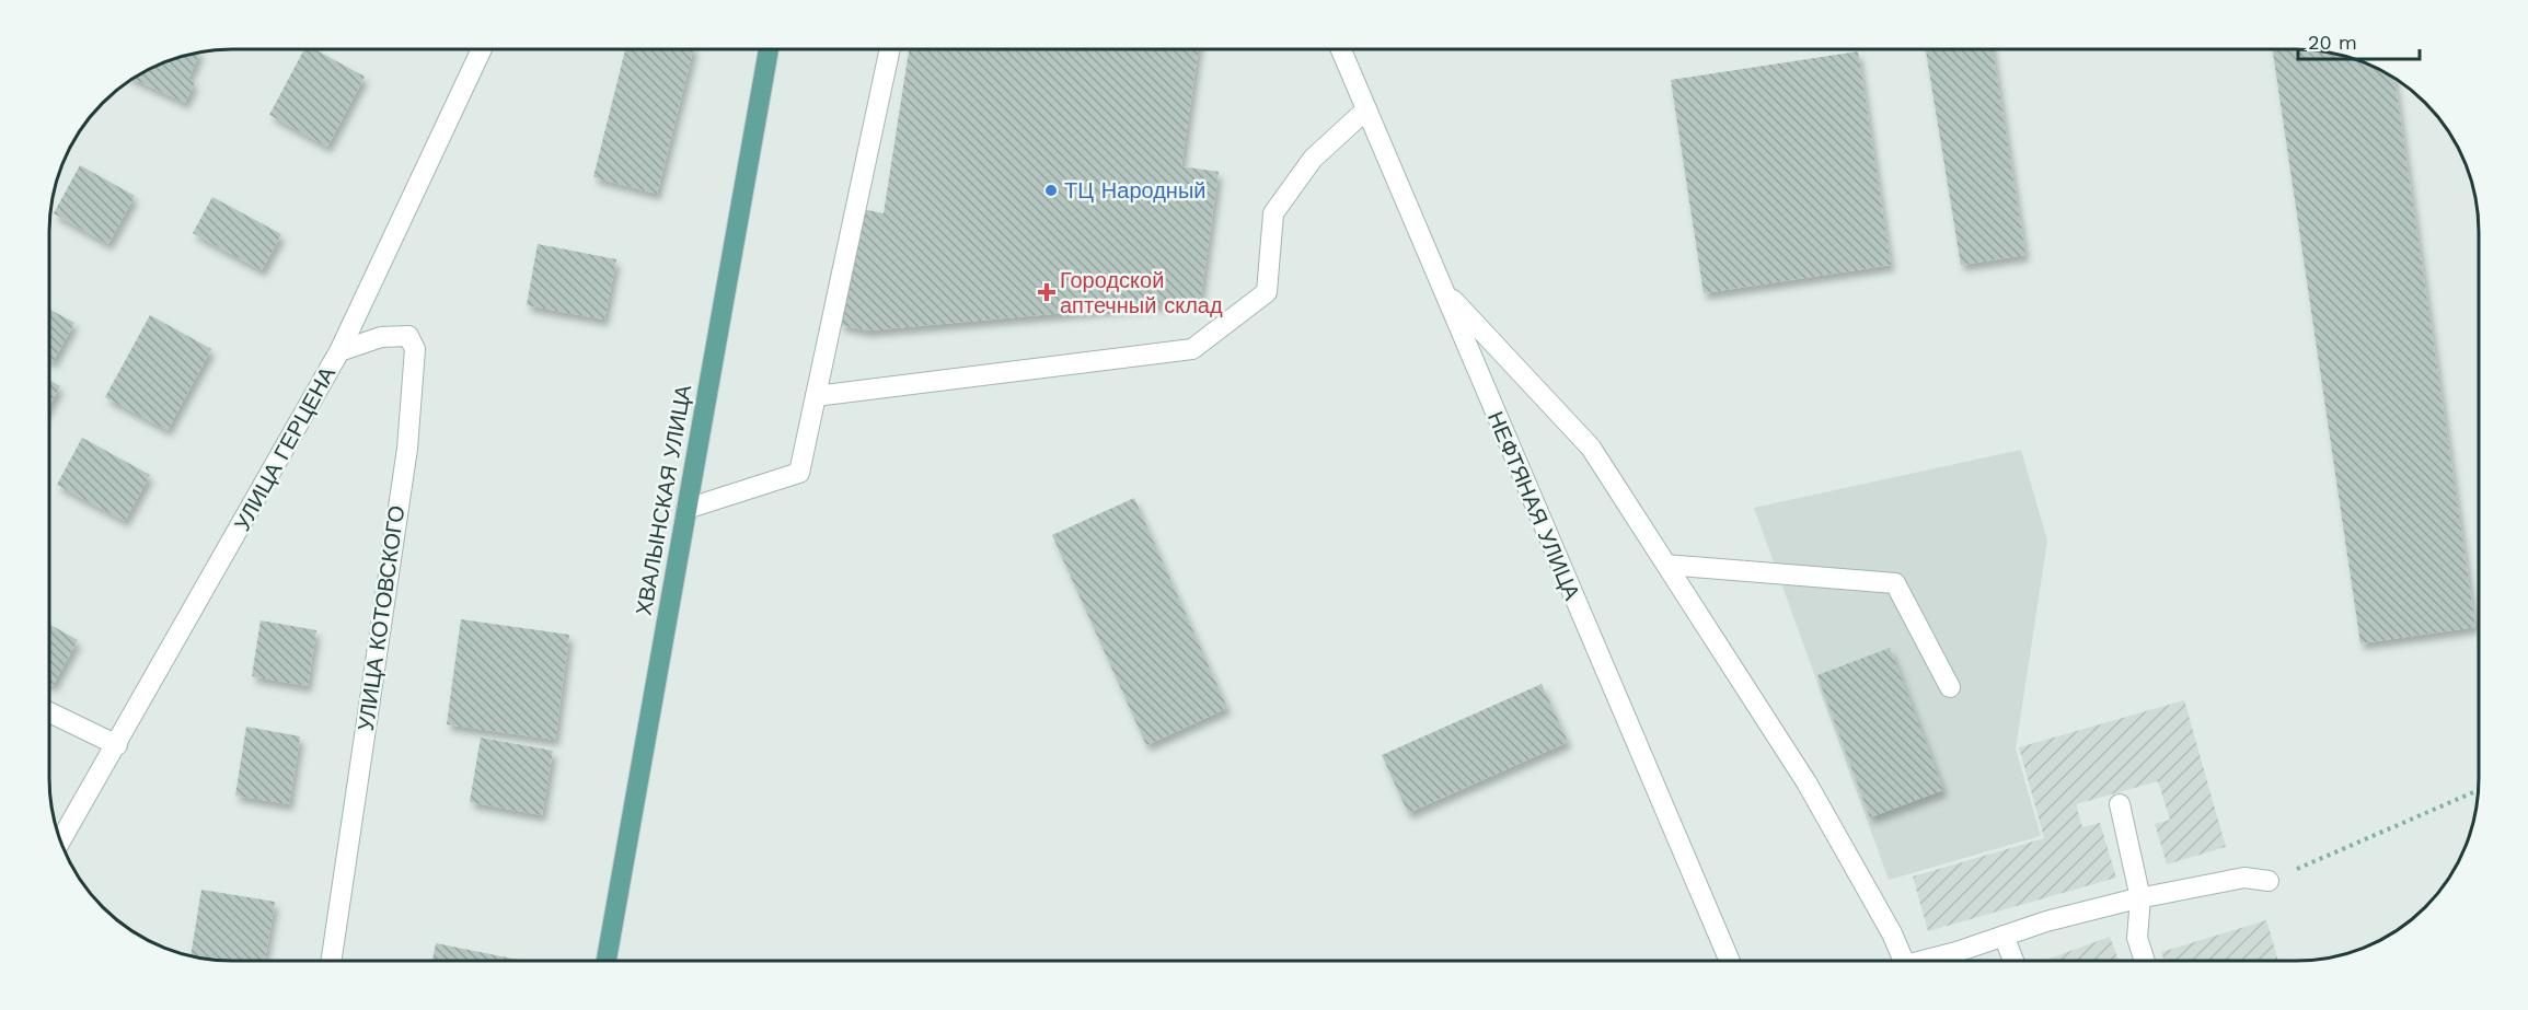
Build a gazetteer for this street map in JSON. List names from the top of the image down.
{
  "streets": {
    "main road": ["ХВАЛЫНСКАЯ УЛИЦА"],
    "street": ["УЛИЦА ГЕРЦЕНА", "НЕФТЯНАЯ УЛИЦА", "УЛИЦА КОТОВСКОГО"]
  },
  "crossings": [
    ["УЛИЦА ГЕРЦЕНА", "УЛИЦА КОТОВСКОГО"]
  ],
  "places": {
    "other": ["ТЦ Народный"],
    "health": ["Городской аптечный склад"]
  },
  "scale_bar": "20 m"
}
